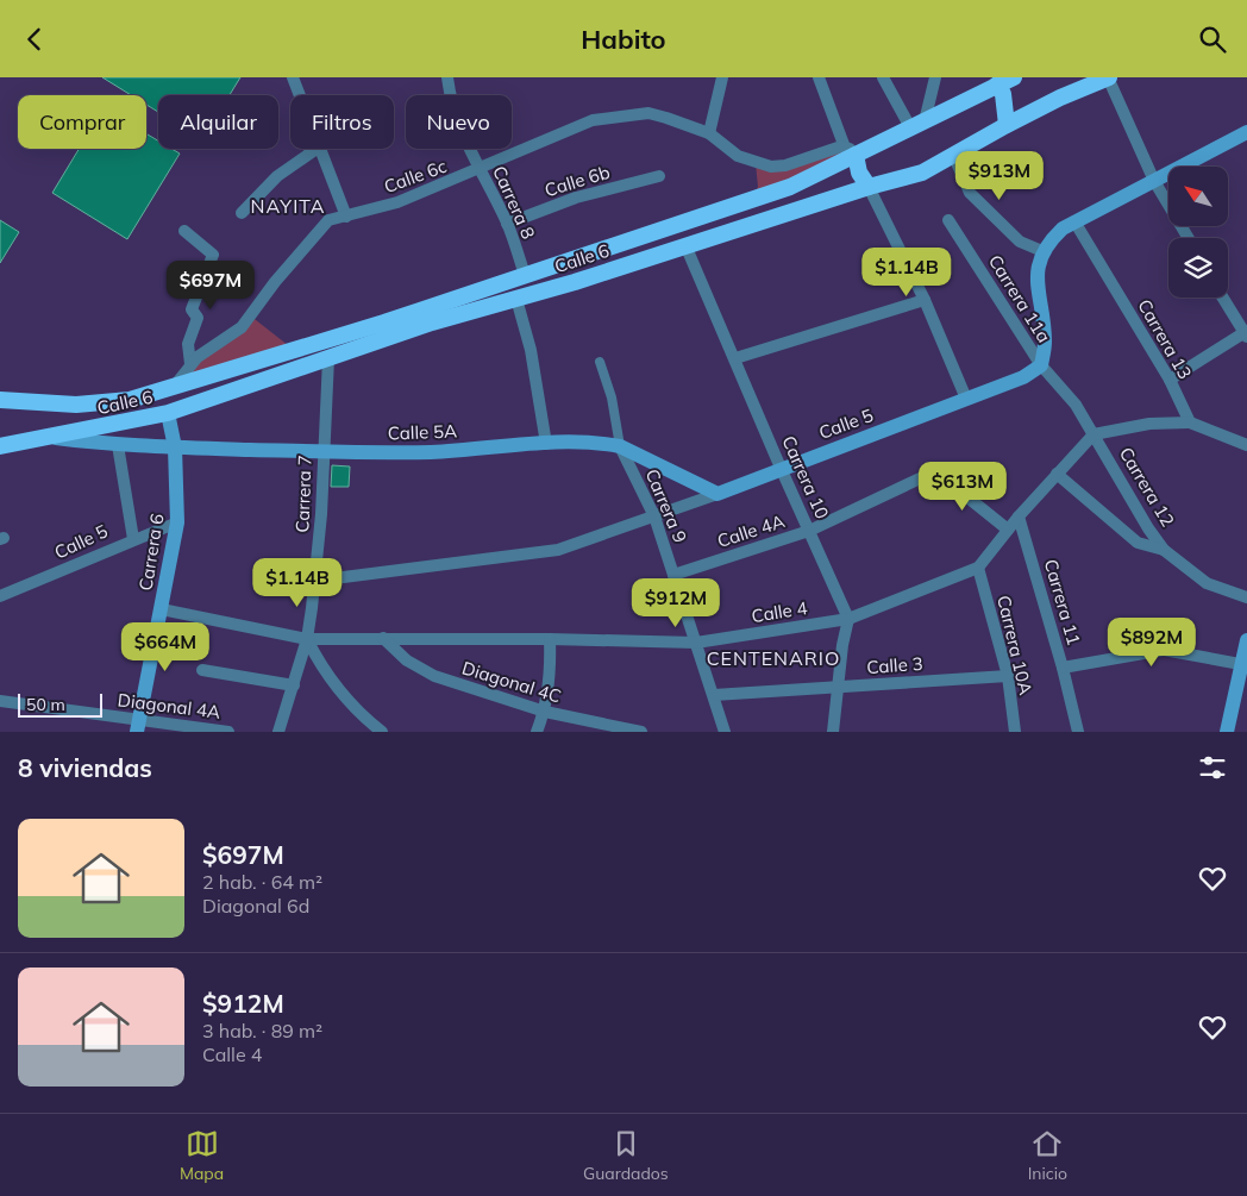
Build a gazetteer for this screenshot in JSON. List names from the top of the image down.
{
  "streets": {
    "highway": ["Calle 6"],
    "main road": ["Calle 5", "Calle 5A", "Carrera 6"],
    "street": [
      "Calle 6c",
      "Calle 6b",
      "Carrera 8",
      "Carrera 11a",
      "Carrera 13",
      "Carrera 10",
      "Carrera 12",
      "Carrera 7",
      "Carrera 9",
      "Calle 4A",
      "Carrera 11",
      "Calle 4",
      "Carrera 10A",
      "Calle 3",
      "Diagonal 4C",
      "Diagonal 4A"
    ]
  },
  "crossings": [
    ["Calle 6c", "Carrera 8"],
    ["Calle 6c", "Calle 6"],
    ["Calle 6b", "Carrera 8"],
    ["Carrera 8", "Calle 6"],
    ["Calle 6", "Calle 5A"],
    ["Calle 6", "Carrera 10"],
    ["Calle 6", "Carrera 7"],
    ["Calle 6", "Carrera 6"],
    ["Carrera 11a", "Calle 5"],
    ["Carrera 11a", "Carrera 12"],
    ["Calle 5", "Calle 5A"],
    ["Calle 5", "Carrera 10"],
    ["Calle 5", "Carrera 12"],
    ["Calle 5", "Carrera 7"],
    ["Calle 5", "Carrera 9"],
    ["Calle 5", "Carrera 6"],
    ["Calle 5A", "Carrera 7"],
    ["Calle 5A", "Carrera 9"],
    ["Calle 5A", "Carrera 6"],
    ["Carrera 10", "Calle 4A"],
    ["Carrera 10", "Calle 4"],
    ["Carrera 7", "Calle 4"],
    ["Carrera 9", "Calle 4A"],
    ["Carrera 9", "Calle 4"],
    ["Carrera 9", "Calle 3"],
    ["Carrera 6", "Calle 4"],
    ["Carrera 6", "Diagonal 4A"],
    ["Calle 4", "Carrera 10A"],
    ["Calle 4", "Diagonal 4C"],
    ["Carrera 10A", "Calle 3"]
  ],
  "districts": ["NAYITA", "CENTENARIO"],
  "scale_bar": "50 m",
  "north": "top left",
  "page": {
    "header": "Habito",
    "chip": [
      "Comprar",
      "Alquilar",
      "Filtros",
      "Nuevo"
    ],
    "price": [
      "$913M",
      "$1.14B",
      "$697M",
      "$613M",
      "$1.14B",
      "$912M",
      "$892M",
      "$664M"
    ],
    "scale": "50 m",
    "heading": "8 viviendas",
    "list": [
      {
        "name": "$697M",
        "note": "2 hab. · 64 m² · Diagonal 6d"
      },
      {
        "name": "$912M",
        "note": "3 hab. · 89 m² · Calle 4"
      }
    ],
    "tabs": ["Mapa", "Guardados", "Inicio"]
  }
}
